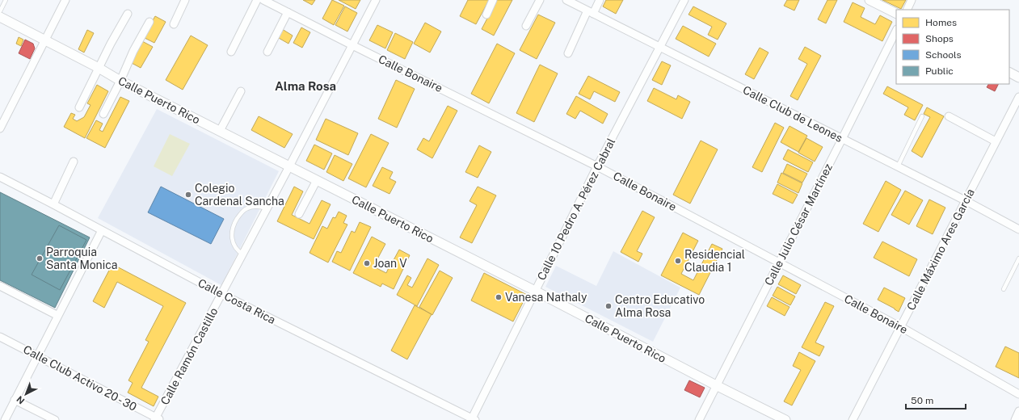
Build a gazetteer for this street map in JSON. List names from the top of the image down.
{
  "streets": {
    "street": [
      "Calle Bonaire",
      "Calle Puerto Rico",
      "Calle Club de Leones",
      "Calle 10 Pedro A. Pérez Cabral",
      "Calle Julio César Martínez",
      "Calle Máximo Ares García",
      "Calle Costa Rica",
      "Calle Ramón Castillo",
      "Calle Club Activo 20 - 30"
    ]
  },
  "crossings": [
    ["Calle Bonaire", "Calle 10 Pedro A. Pérez Cabral"],
    ["Calle Bonaire", "Calle Julio César Martínez"],
    ["Calle Bonaire", "Calle Máximo Ares García"],
    ["Calle Bonaire", "Calle Ramón Castillo"],
    ["Calle Puerto Rico", "Calle 10 Pedro A. Pérez Cabral"],
    ["Calle Puerto Rico", "Calle Julio César Martínez"],
    ["Calle Puerto Rico", "Calle Ramón Castillo"],
    ["Calle Club de Leones", "Calle 10 Pedro A. Pérez Cabral"],
    ["Calle Club de Leones", "Calle Julio César Martínez"],
    ["Calle Club de Leones", "Calle Máximo Ares García"],
    ["Calle 10 Pedro A. Pérez Cabral", "Calle Costa Rica"],
    ["Calle Costa Rica", "Calle Ramón Castillo"],
    ["Calle Ramón Castillo", "Calle Club Activo 20 - 30"]
  ],
  "districts": ["Alma Rosa"],
  "places": [
    "Colegio Cardenal Sancha",
    "Parroquia Santa Monica",
    "Residencial Claudia 1",
    "Joan V",
    "Vanesa Nathaly",
    "Centro Educativo Alma Rosa"
  ],
  "legend": [
    "Homes",
    "Shops",
    "Schools",
    "Public"
  ],
  "scale_bar": "50 m",
  "north": "bottom left"
}
